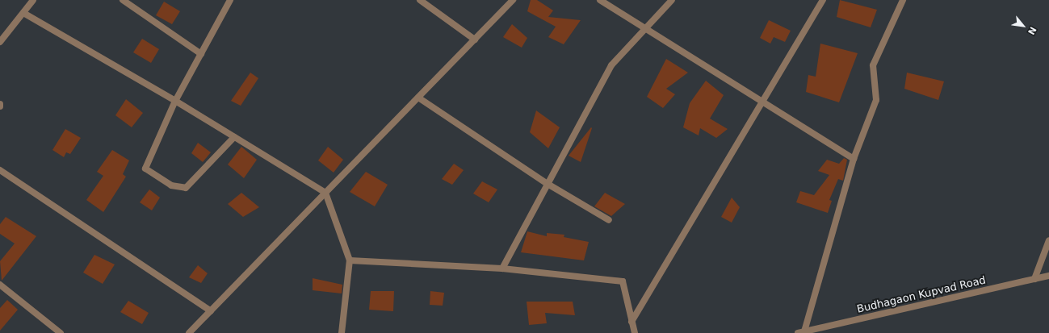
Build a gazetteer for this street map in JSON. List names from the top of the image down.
{
  "streets": {
    "street": ["Budhagaon Kupvad Road"]
  },
  "north": "bottom right"
}
